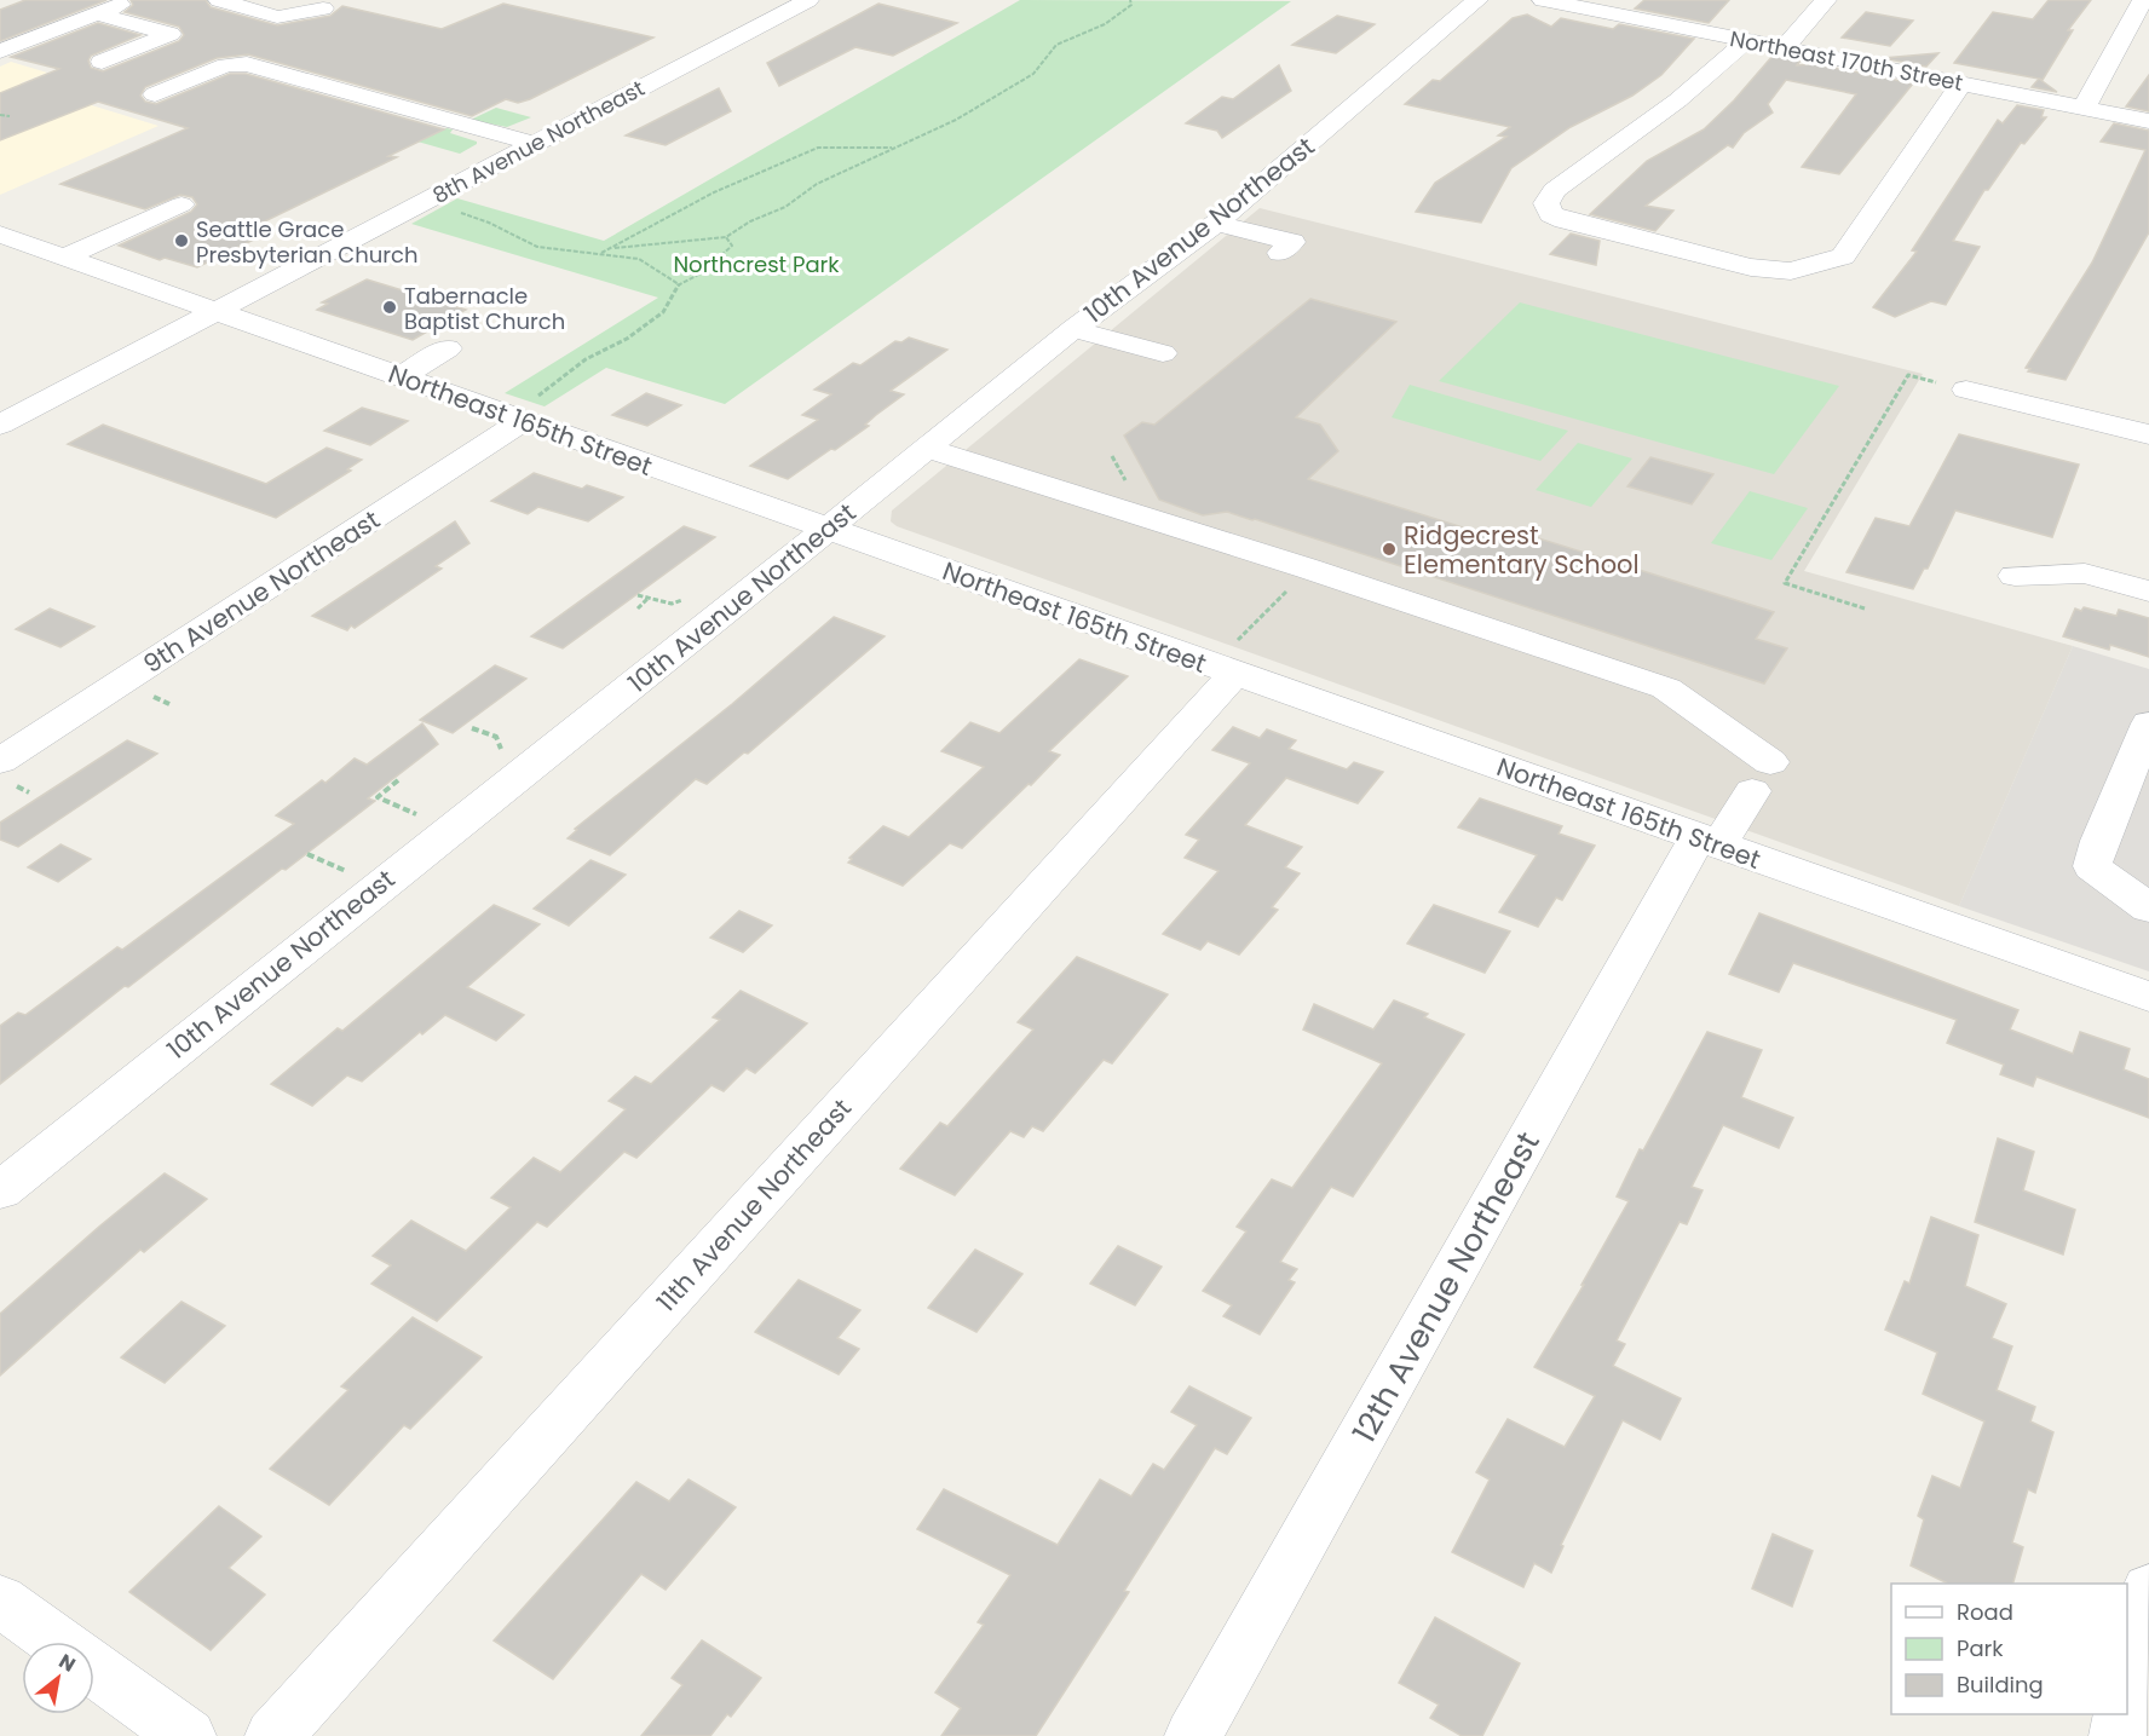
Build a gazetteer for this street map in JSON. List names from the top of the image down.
{
  "streets": {
    "street": [
      "Northeast 170th Street",
      "8th Avenue Northeast",
      "10th Avenue Northeast",
      "Northeast 165th Street",
      "9th Avenue Northeast",
      "11th Avenue Northeast",
      "12th Avenue Northeast"
    ]
  },
  "crossings": [
    ["8th Avenue Northeast", "Northeast 165th Street"],
    ["10th Avenue Northeast", "Northeast 165th Street"],
    ["10th Avenue Northeast", "12th Avenue Northeast"],
    ["Northeast 165th Street", "9th Avenue Northeast"],
    ["Northeast 165th Street", "11th Avenue Northeast"],
    ["Northeast 165th Street", "12th Avenue Northeast"]
  ],
  "parks": ["Northcrest Park"],
  "places": ["Seattle Grace Presbyterian Church", "Tabernacle Baptist Church", "Ridgecrest Elementary School"],
  "legend": ["Road", "Park", "Building"],
  "north": "top right"
}
